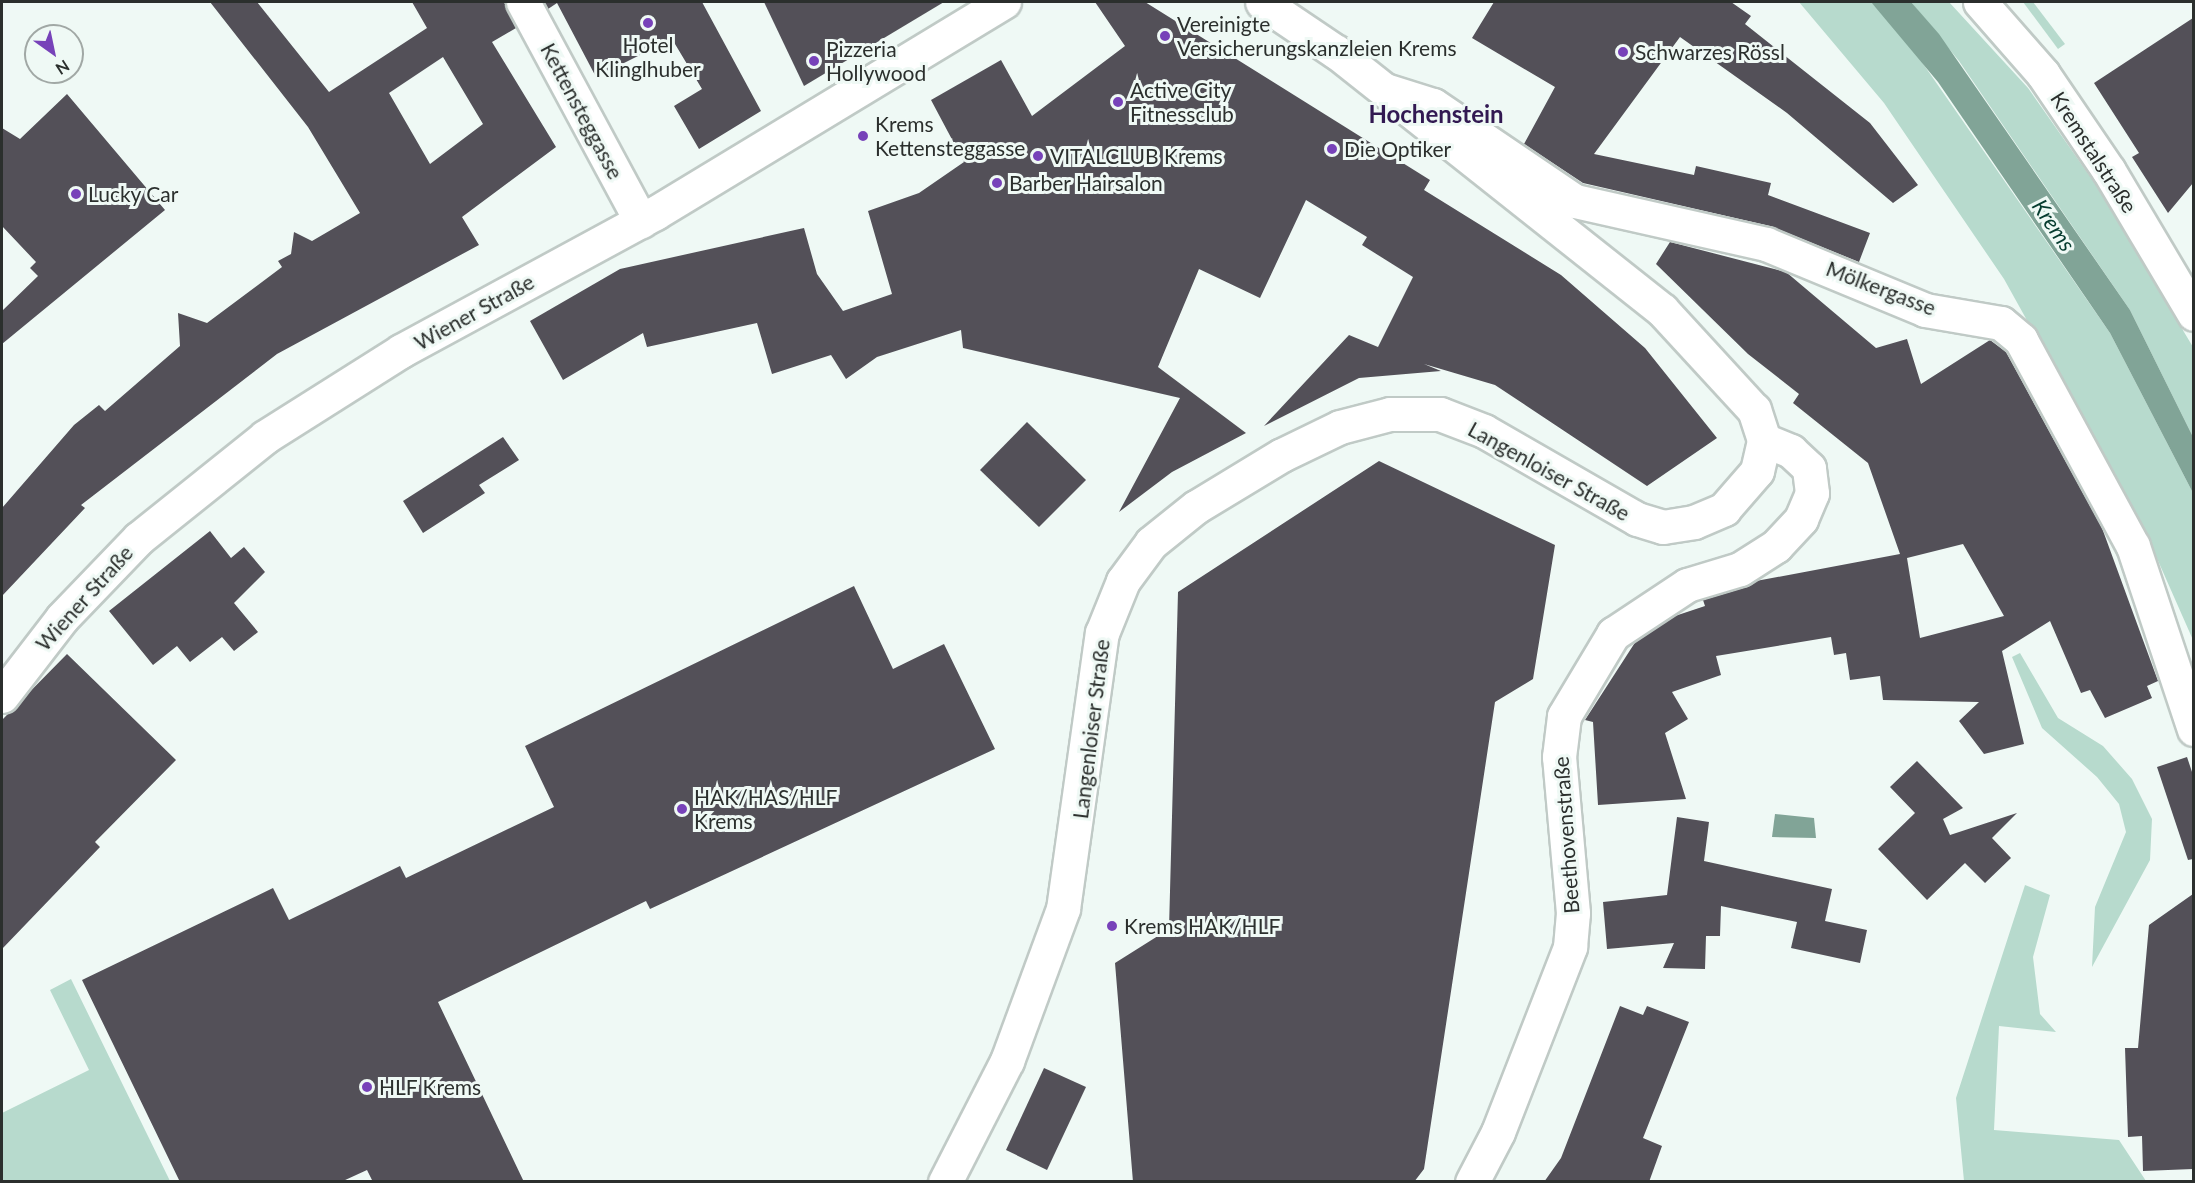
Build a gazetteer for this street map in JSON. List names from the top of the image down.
{
  "streets": {
    "street": [
      "Kettensteggasse",
      "Kremstalstraße",
      "Mölkergasse",
      "Wiener Straße",
      "Langenloiser Straße",
      "Beethovenstraße"
    ]
  },
  "crossings": [
    ["Kettensteggasse", "Wiener Straße"],
    ["Langenloiser Straße", "Beethovenstraße"]
  ],
  "districts": ["Hochenstein"],
  "water": ["Krems"],
  "places": [
    "Hotel Klinglhuber",
    "Vereinigte Versicherungskanzleien Krems",
    "Schwarzes Rössl",
    "Pizzeria Hollywood",
    "Active City Fitnessclub",
    "Krems Kettensteggasse",
    "Die Optiker",
    "VITALCLUB Krems",
    "Barber Hairsalon",
    "Lucky Car",
    "HAK/HAS/HLF Krems",
    "Krems HAK/HLF",
    "HLF Krems"
  ],
  "north": "bottom right"
}
